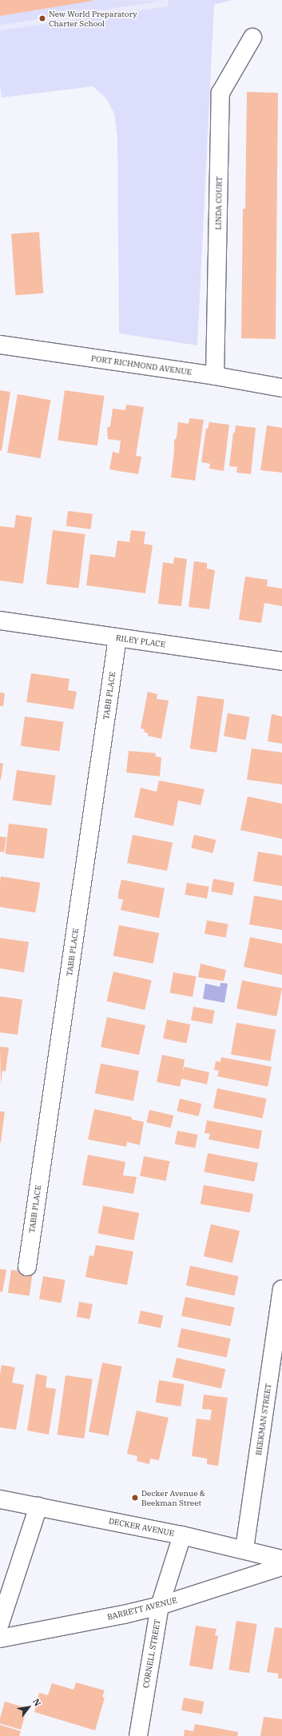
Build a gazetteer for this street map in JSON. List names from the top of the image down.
{
  "streets": {
    "street": [
      "LINDA COURT",
      "PORT RICHMOND AVENUE",
      "RILEY PLACE",
      "TABB PLACE",
      "BEEKMAN STREET",
      "DECKER AVENUE",
      "BARRETT AVENUE",
      "CORNELL STREET"
    ]
  },
  "crossings": [
    ["LINDA COURT", "PORT RICHMOND AVENUE"],
    ["RILEY PLACE", "TABB PLACE"],
    ["BEEKMAN STREET", "DECKER AVENUE"],
    ["DECKER AVENUE", "CORNELL STREET"],
    ["BARRETT AVENUE", "CORNELL STREET"]
  ],
  "places": ["New World Preparatory Charter School", "Decker Avenue & Beekman Street"],
  "north": "top right"
}
